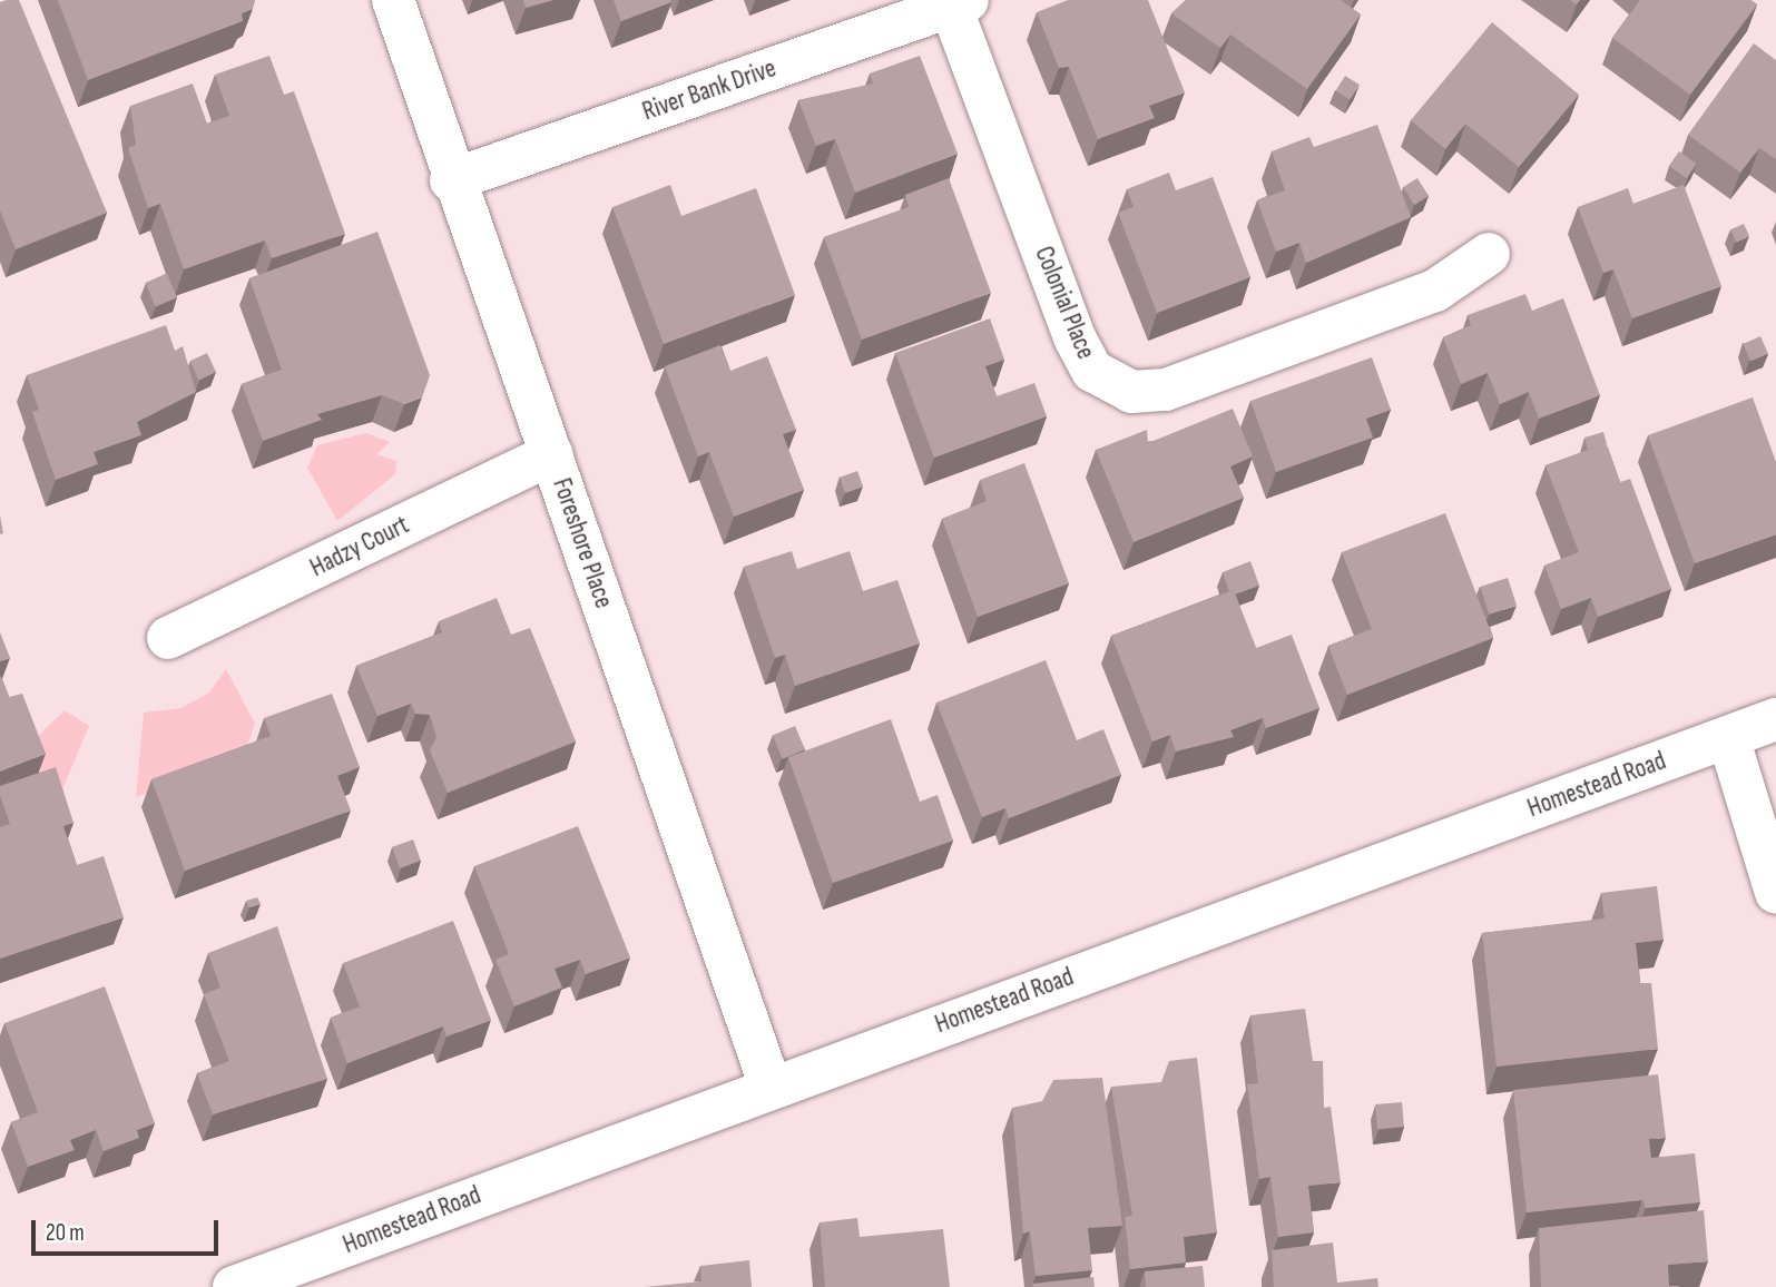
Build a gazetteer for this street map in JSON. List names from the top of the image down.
{
  "streets": {
    "street": [
      "River Bank Drive",
      "Colonial Place",
      "Foreshore Place",
      "Hadzy Court",
      "Homestead Road"
    ]
  },
  "crossings": [
    ["River Bank Drive", "Colonial Place"],
    ["River Bank Drive", "Foreshore Place"],
    ["Foreshore Place", "Hadzy Court"],
    ["Foreshore Place", "Homestead Road"]
  ],
  "scale_bar": "20 m"
}
